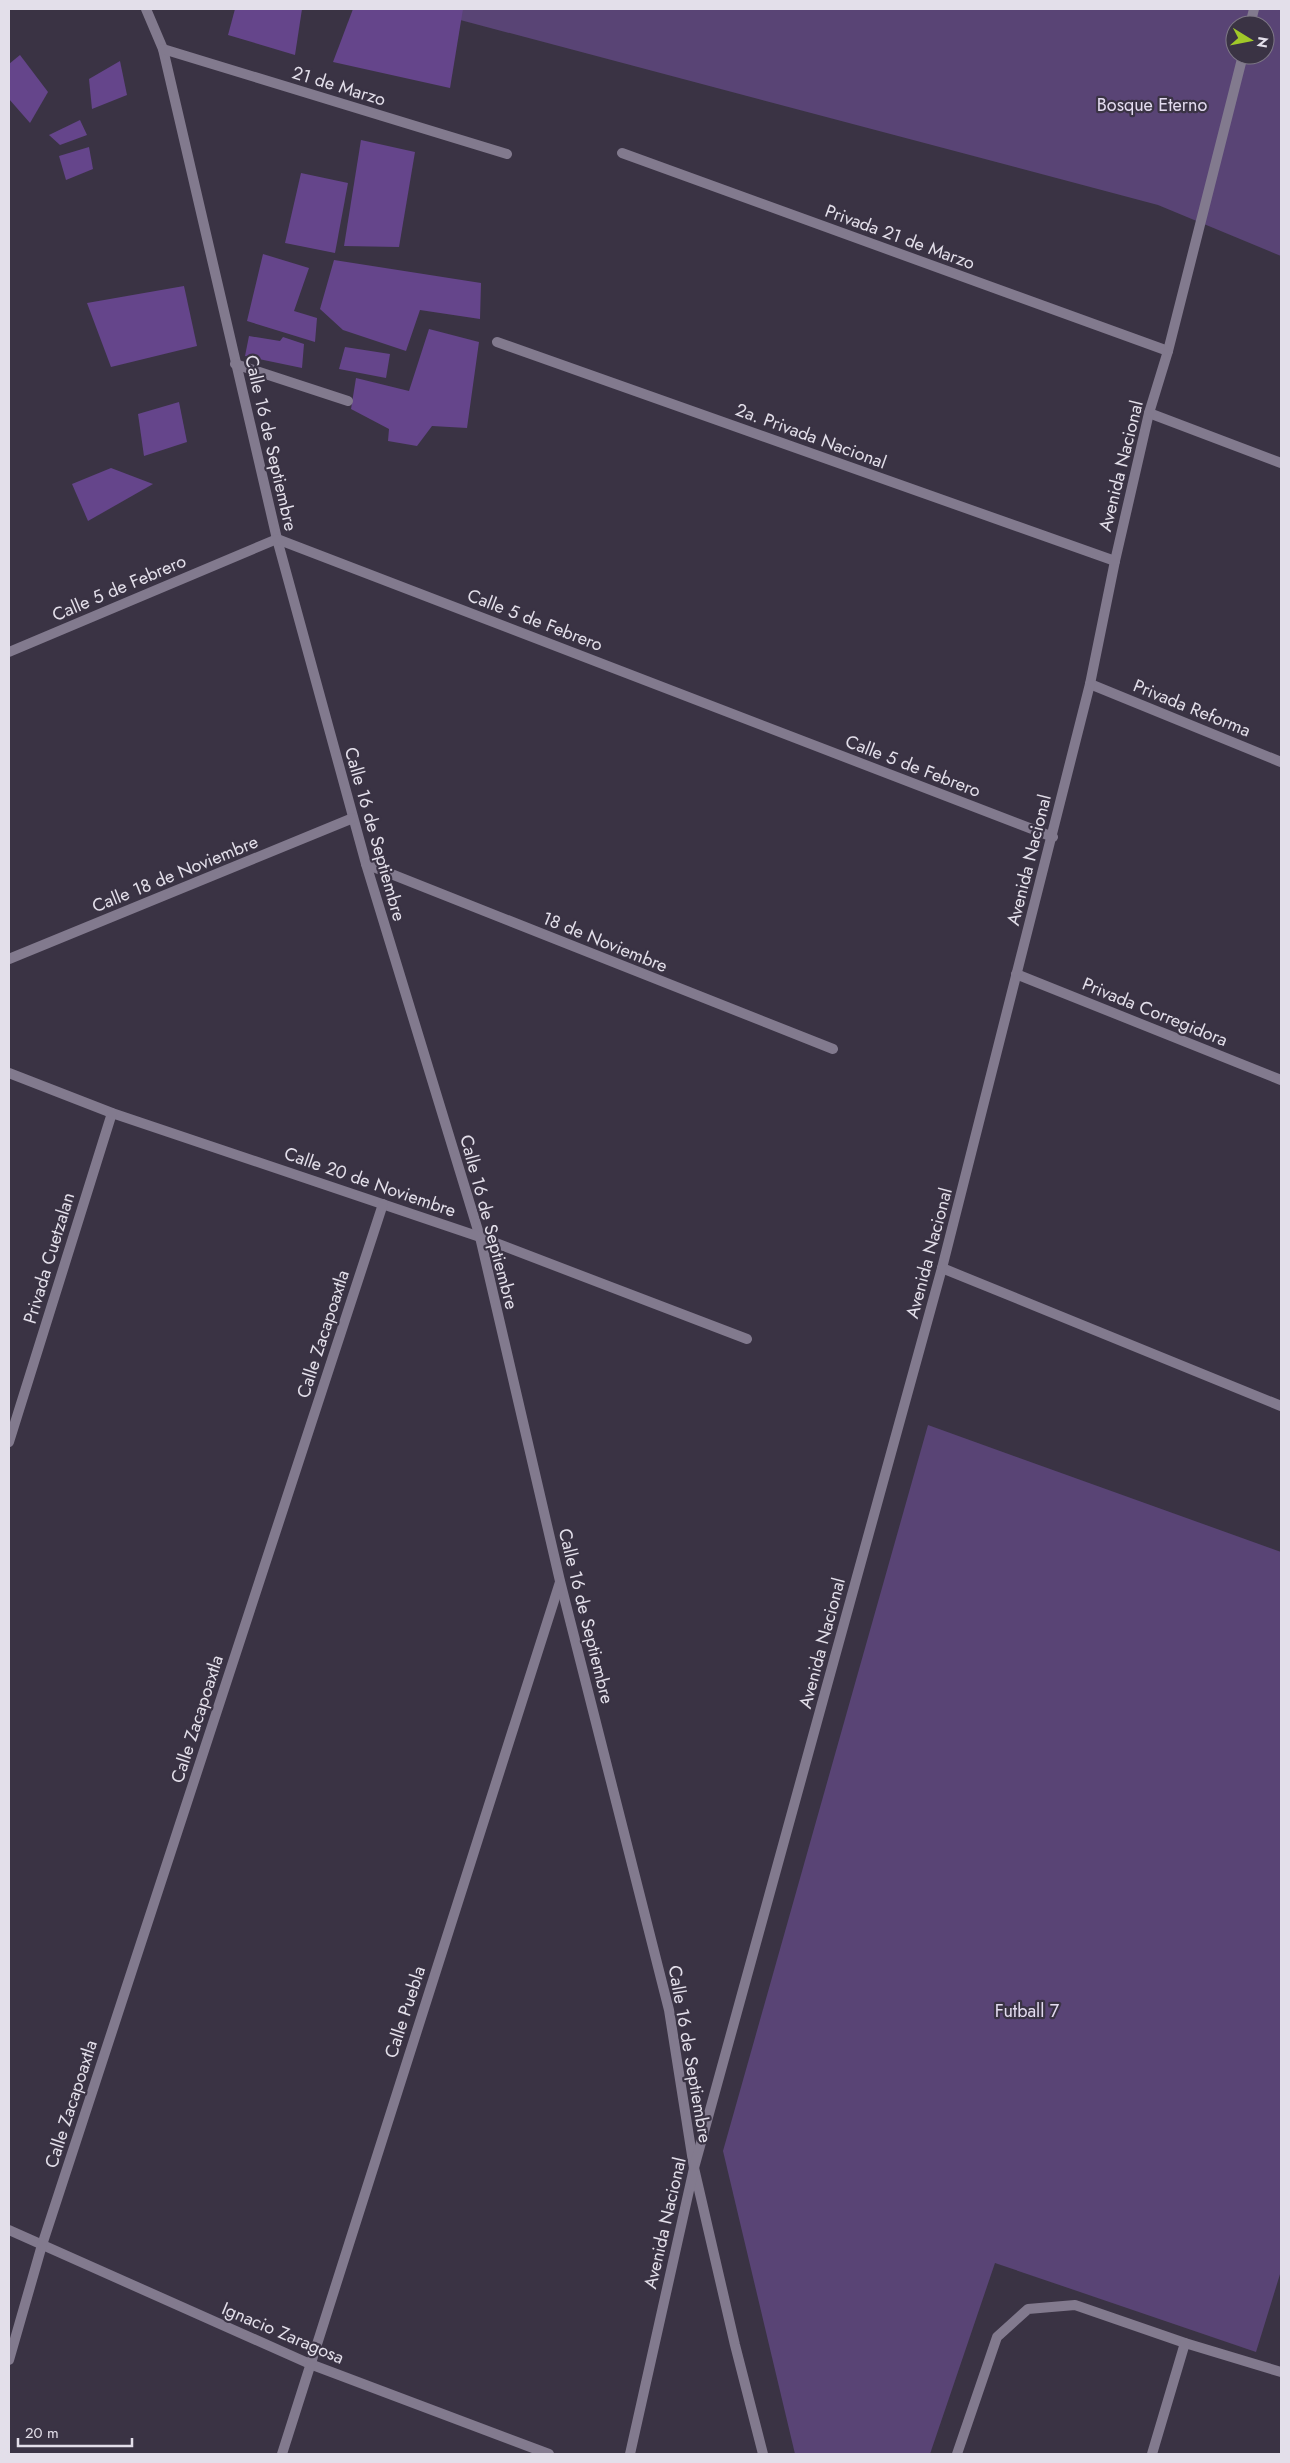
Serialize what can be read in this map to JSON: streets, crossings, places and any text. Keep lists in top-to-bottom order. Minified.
{"streets":{"street":["21 de Marzo","Privada 21 de Marzo","2a. Privada Nacional","Calle 16 de Septiembre","Avenida Nacional","Calle 5 de Febrero","Privada Reforma","Calle 18 de Noviembre","18 de Noviembre","Privada Corregidora","Calle 20 de Noviembre","Privada Cuetzalan","Calle Zacapoaxtla","Calle Puebla","Ignacio Zaragosa"]},"crossings":[["21 de Marzo","Calle 16 de Septiembre"],["Privada 21 de Marzo","Avenida Nacional"],["2a. Privada Nacional","Avenida Nacional"],["Calle 16 de Septiembre","Avenida Nacional"],["Calle 16 de Septiembre","Calle 5 de Febrero"],["Calle 16 de Septiembre","Calle 18 de Noviembre"],["Calle 16 de Septiembre","18 de Noviembre"],["Calle 16 de Septiembre","Calle 20 de Noviembre"],["Calle 16 de Septiembre","Calle Puebla"],["Avenida Nacional","Calle 5 de Febrero"],["Avenida Nacional","Privada Reforma"],["Avenida Nacional","Privada Corregidora"],["Calle 20 de Noviembre","Privada Cuetzalan"],["Calle 20 de Noviembre","Calle Zacapoaxtla"],["Calle Zacapoaxtla","Ignacio Zaragosa"],["Calle Puebla","Ignacio Zaragosa"]],"parks":["Bosque Eterno","Futball 7"],"scale_bar":"20 m","north":"right"}
